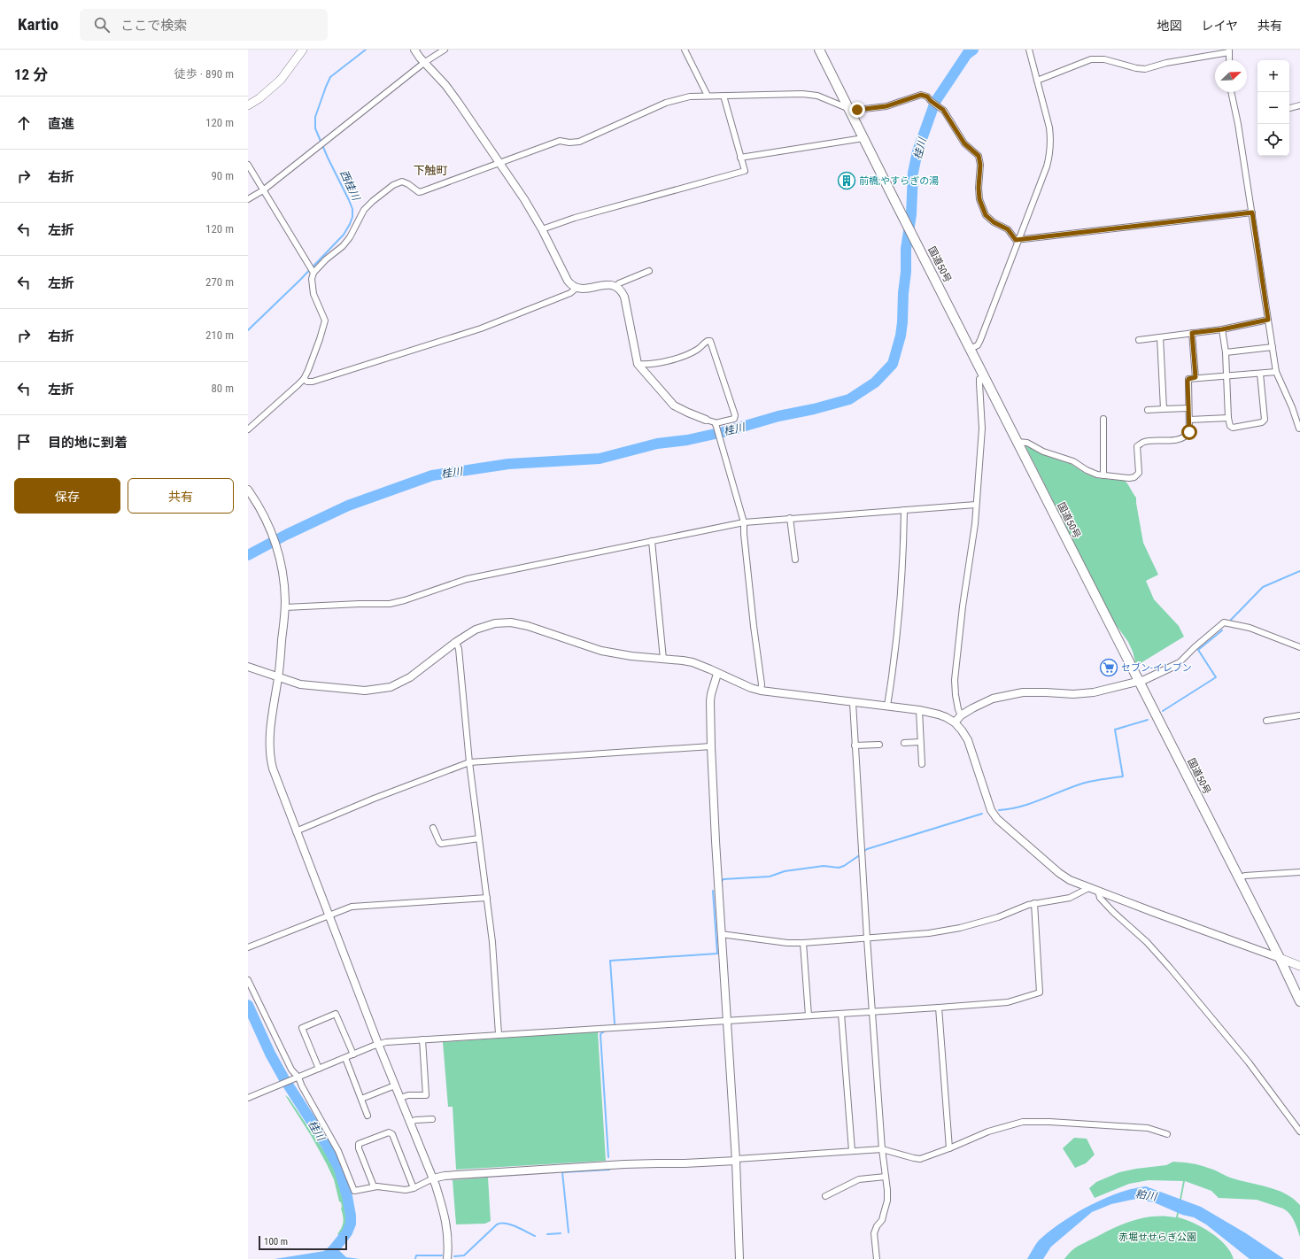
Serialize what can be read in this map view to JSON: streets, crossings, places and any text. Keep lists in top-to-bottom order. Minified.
{"streets":{"highway":["国道50号"]},"districts":["下触町"],"water":["桂川","西桂川","粕川"],"parks":["赤堀せせらぎ公園"],"places":{"building":["前橋;やすらぎの湯"],"supermarket":["セブン-イレブン"]},"scale_bar":"100 m","north":"top right","page":{"header":"Kartio","search":"ここで検索","nav":["地図","レイヤ","共有"],"heading":["12 分","徒歩 · 890 m"],"map_buttons":["+","−"],"list":[["直進","120 m"],["右折","90 m"],["左折","120 m"],["左折","270 m"],["右折","210 m"],["左折","80 m"],"目的地に到着"],"buttons":["保存","共有"],"scale":"100 m"}}
